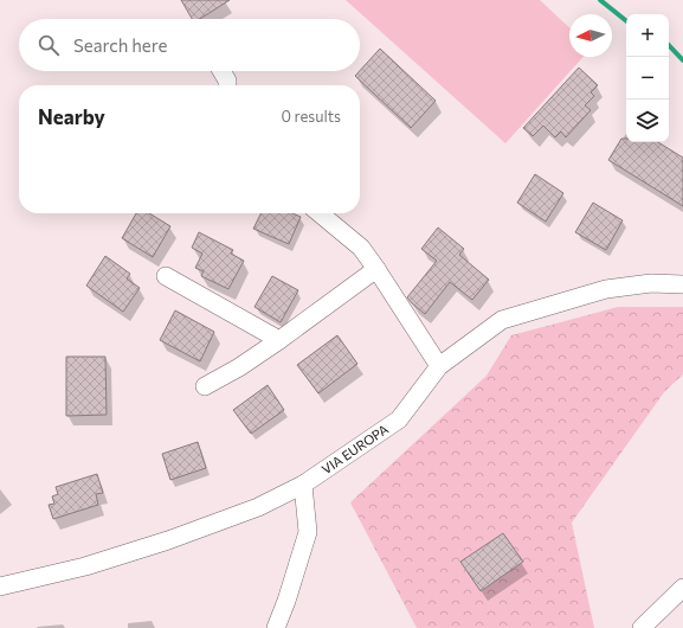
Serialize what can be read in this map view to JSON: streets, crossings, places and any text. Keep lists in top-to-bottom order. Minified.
{"streets":{"street":["VIA EUROPA"]},"north":"left","page":{"map_buttons":["+","−"],"search":"Search here","heading":["Nearby","0 results"]}}
